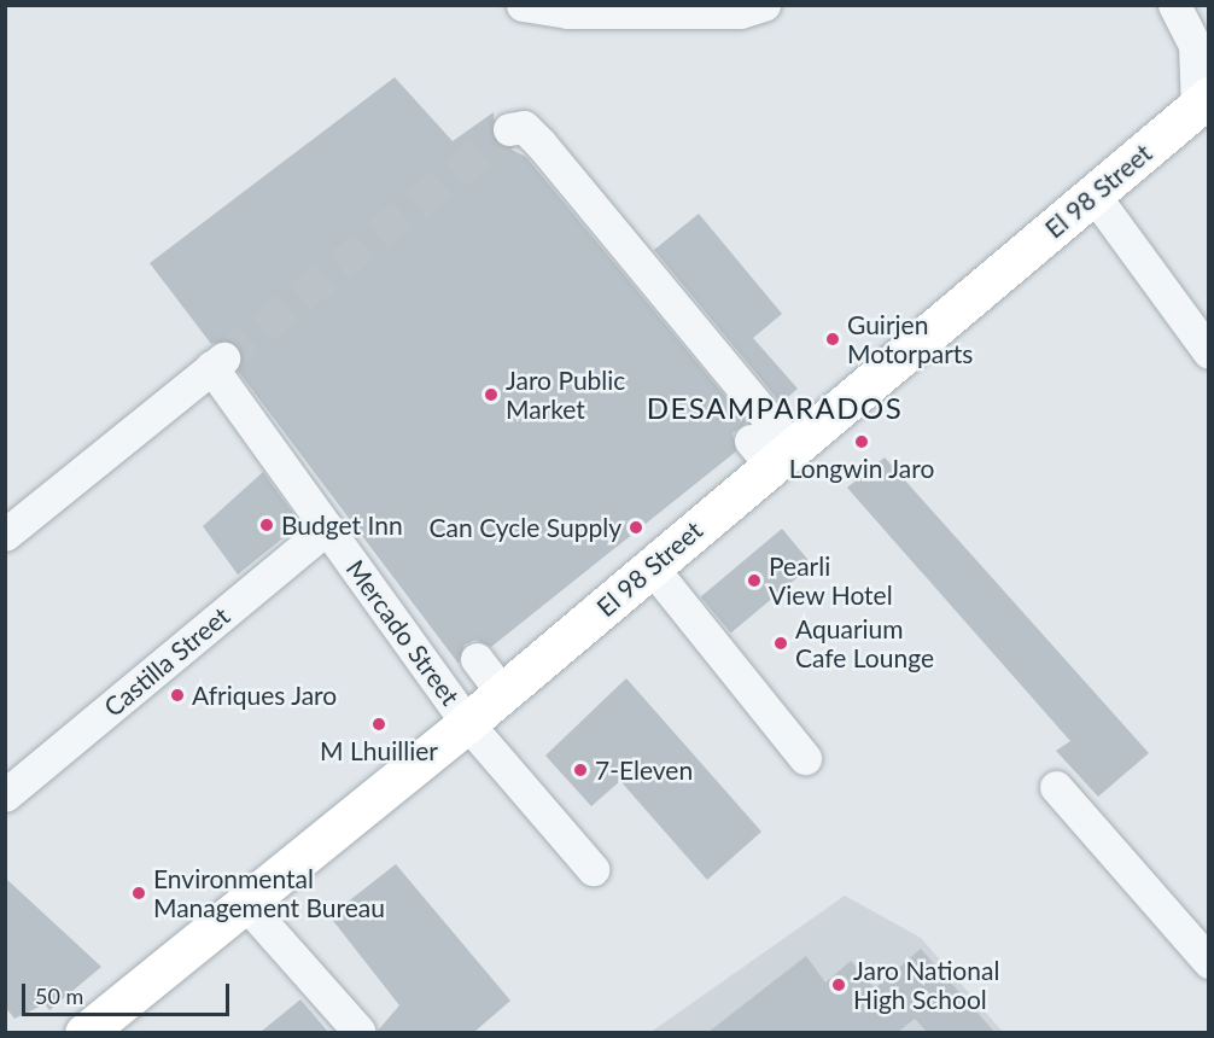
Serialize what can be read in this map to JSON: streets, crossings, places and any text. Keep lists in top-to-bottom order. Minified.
{"streets":{"main road":["El 98 Street"],"street":["Mercado Street","Castilla Street"]},"crossings":[["El 98 Street","Mercado Street"],["Mercado Street","Castilla Street"]],"districts":["DESAMPARADOS"],"places":["Guirjen Motorparts","Jaro Public Market","Longwin Jaro","Budget Inn","Can Cycle Supply","Pearli View Hotel","Aquarium Cafe Lounge","Afriques Jaro","M Lhuillier","7-Eleven","Environmental Management Bureau","Jaro National High School"],"scale_bar":"50 m"}
